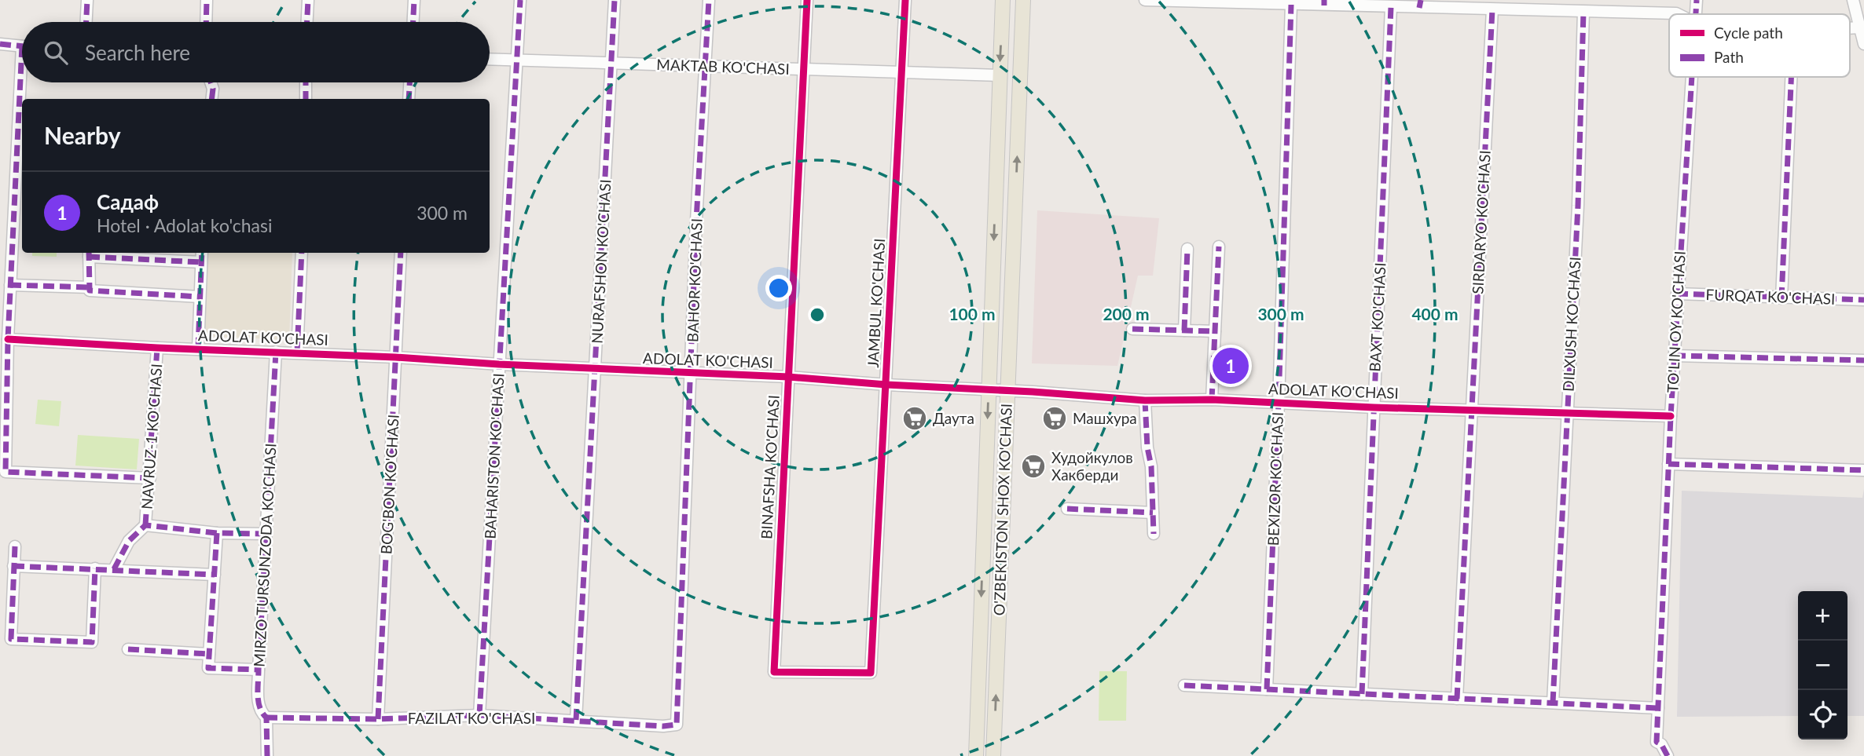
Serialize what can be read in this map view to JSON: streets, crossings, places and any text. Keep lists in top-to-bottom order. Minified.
{"streets":{"main road":["O'ZBEKISTON SHOX KO'CHASI"],"street":["MAKTAB KO'CHASI","SIRDARYO KO'CHASI","NURAFSHON KO'CHASI","BAHOR KO'CHASI","FURQAT KO'CHASI","JAMBUL KO'CHASI","BAXT KO'CHASI","TO'LIN OY KO'CHASI","DILXUSH KO'CHASI","ADOLAT KO'CHASI","NAVRUZ-1 KO'CHASI","BAHARISTON KO'CHASI","BINAFSHA KO'CHASI","BEXIZOR KO'CHASI","BOG'BON KO'CHASI","MIRZO TURSUNZODA KO'CHASI","FAZILAT KO'CHASI"]},"crossings":[["MAKTAB KO'CHASI","NURAFSHON KO'CHASI"],["MAKTAB KO'CHASI","BAHOR KO'CHASI"],["MAKTAB KO'CHASI","JAMBUL KO'CHASI"],["MAKTAB KO'CHASI","BAHARISTON KO'CHASI"],["MAKTAB KO'CHASI","BINAFSHA KO'CHASI"],["MAKTAB KO'CHASI","O'ZBEKISTON SHOX KO'CHASI"],["SIRDARYO KO'CHASI","ADOLAT KO'CHASI"],["NURAFSHON KO'CHASI","ADOLAT KO'CHASI"],["NURAFSHON KO'CHASI","FAZILAT KO'CHASI"],["BAHOR KO'CHASI","ADOLAT KO'CHASI"],["BAHOR KO'CHASI","FAZILAT KO'CHASI"],["FURQAT KO'CHASI","TO'LIN OY KO'CHASI"],["JAMBUL KO'CHASI","ADOLAT KO'CHASI"],["JAMBUL KO'CHASI","BINAFSHA KO'CHASI"],["BAXT KO'CHASI","ADOLAT KO'CHASI"],["TO'LIN OY KO'CHASI","ADOLAT KO'CHASI"],["DILXUSH KO'CHASI","ADOLAT KO'CHASI"],["ADOLAT KO'CHASI","NAVRUZ-1 KO'CHASI"],["ADOLAT KO'CHASI","BAHARISTON KO'CHASI"],["ADOLAT KO'CHASI","BINAFSHA KO'CHASI"],["ADOLAT KO'CHASI","BEXIZOR KO'CHASI"],["ADOLAT KO'CHASI","BOG'BON KO'CHASI"],["ADOLAT KO'CHASI","O'ZBEKISTON SHOX KO'CHASI"],["ADOLAT KO'CHASI","MIRZO TURSUNZODA KO'CHASI"],["BAHARISTON KO'CHASI","FAZILAT KO'CHASI"],["BOG'BON KO'CHASI","FAZILAT KO'CHASI"],["MIRZO TURSUNZODA KO'CHASI","FAZILAT KO'CHASI"]],"places":{"supermarket":["Даута","Машхура","Худойкулов Хакберди"]},"legend":["Cycle path","Path"],"page":{"search":"Search here","heading":"Nearby","list":[{"mark":"1","name":"Садаф","note":"Hotel · Adolat ko'chasi","value":"300 m"}],"pins":"1","map_buttons":["+","−"]},"rings":["100 m","200 m","300 m","400 m"]}
